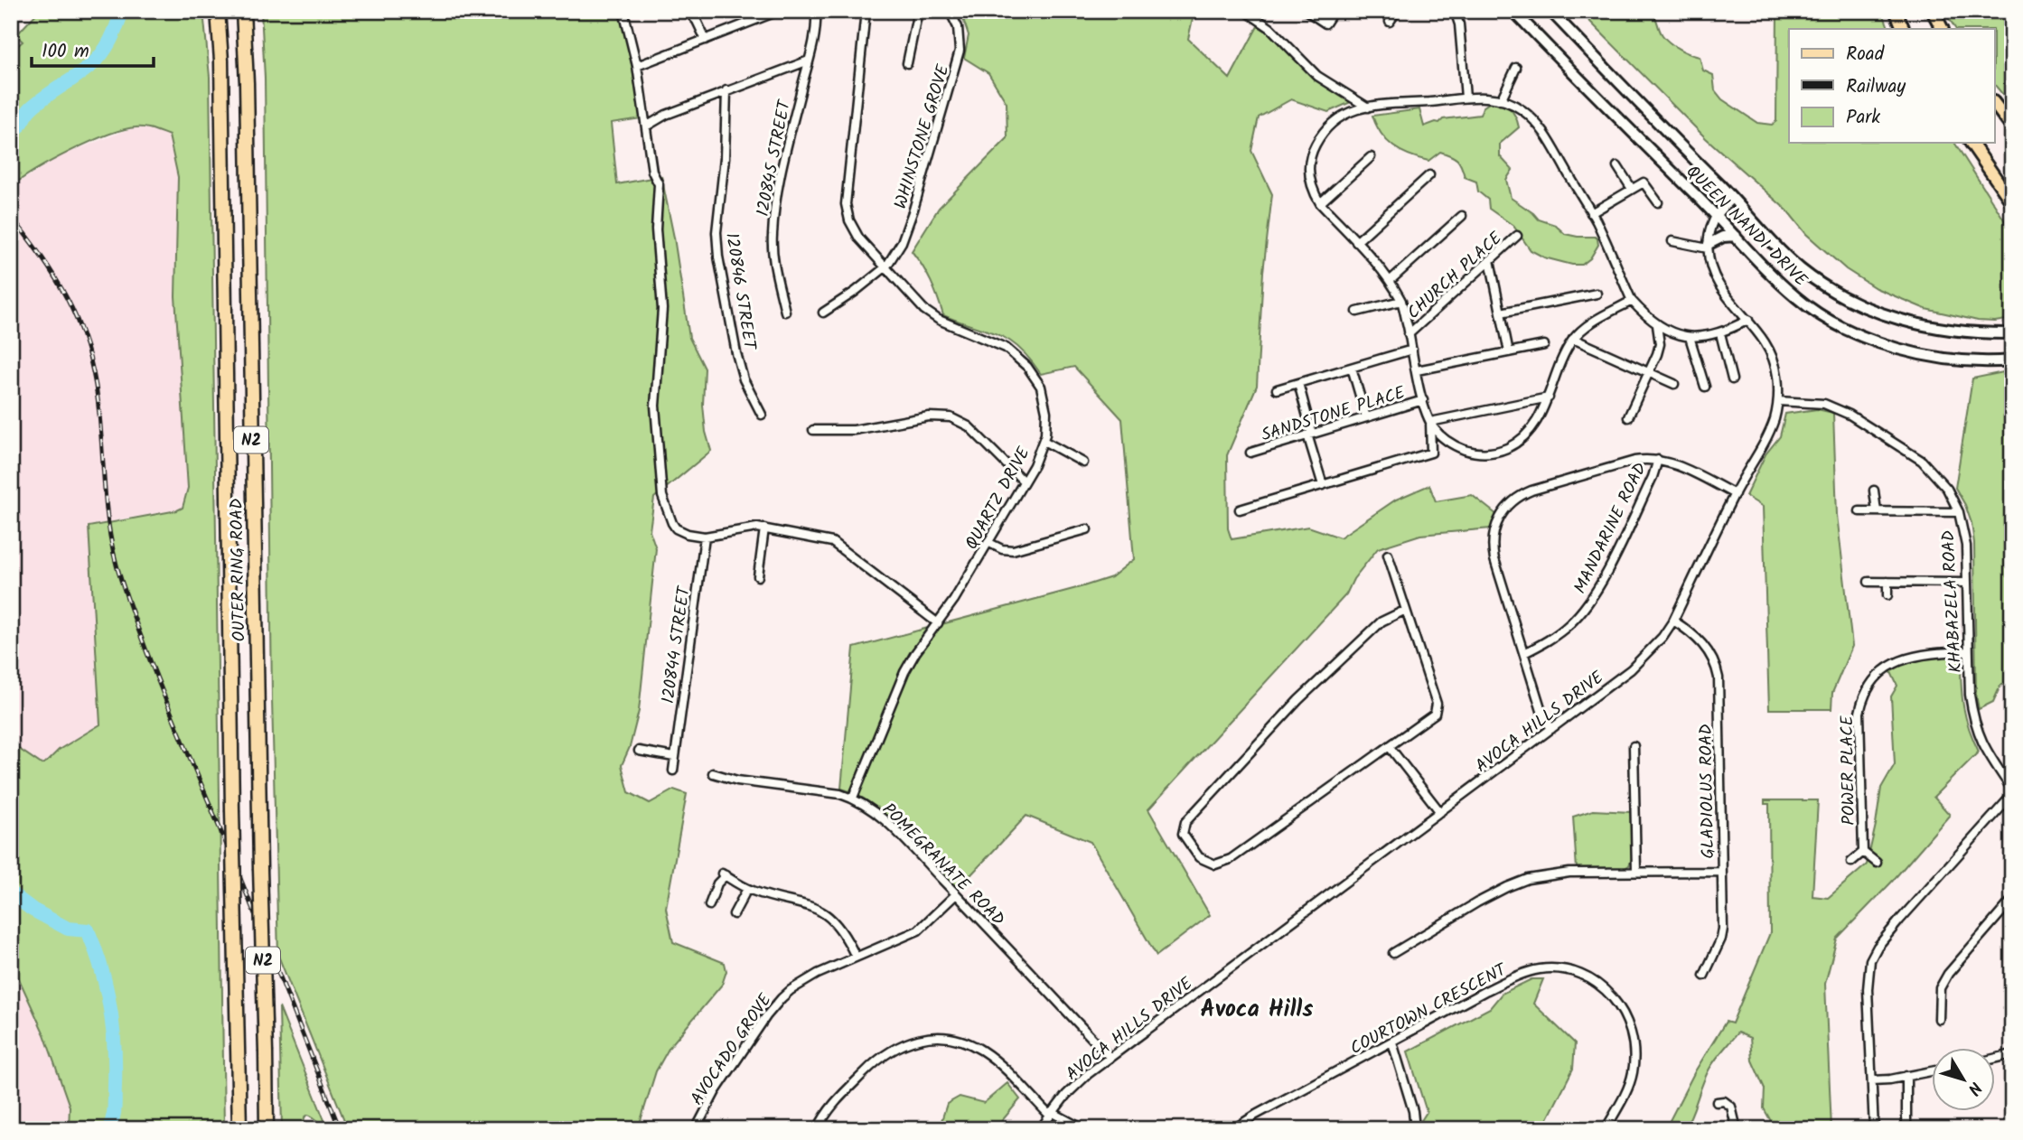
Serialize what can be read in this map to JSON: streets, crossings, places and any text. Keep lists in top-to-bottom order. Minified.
{"streets":{"highway":["N2","OUTER RING ROAD"],"main road":["QUEEN NANDI DRIVE"],"street":["WHINSTONE GROVE","120845 STREET","CHURCH PLACE","120846 STREET","SANDSTONE PLACE","QUARTZ DRIVE","MANDARINE ROAD","KHABAZELA ROAD","120844 STREET","AVOCA HILLS DRIVE","POWER PLACE","GLADIOLUS ROAD","POMEGRANATE ROAD","COURTOWN CRESCENT","AVOCADO GROVE"]},"crossings":[["WHINSTONE GROVE","QUARTZ DRIVE"],["QUARTZ DRIVE","POMEGRANATE ROAD"],["KHABAZELA ROAD","AVOCA HILLS DRIVE"],["KHABAZELA ROAD","POWER PLACE"],["AVOCA HILLS DRIVE","GLADIOLUS ROAD"],["AVOCA HILLS DRIVE","POMEGRANATE ROAD"],["POMEGRANATE ROAD","AVOCADO GROVE"]],"districts":["Avoca Hills"],"legend":["Road","Railway","Park"],"scale_bar":"100 m","north":"bottom right"}
